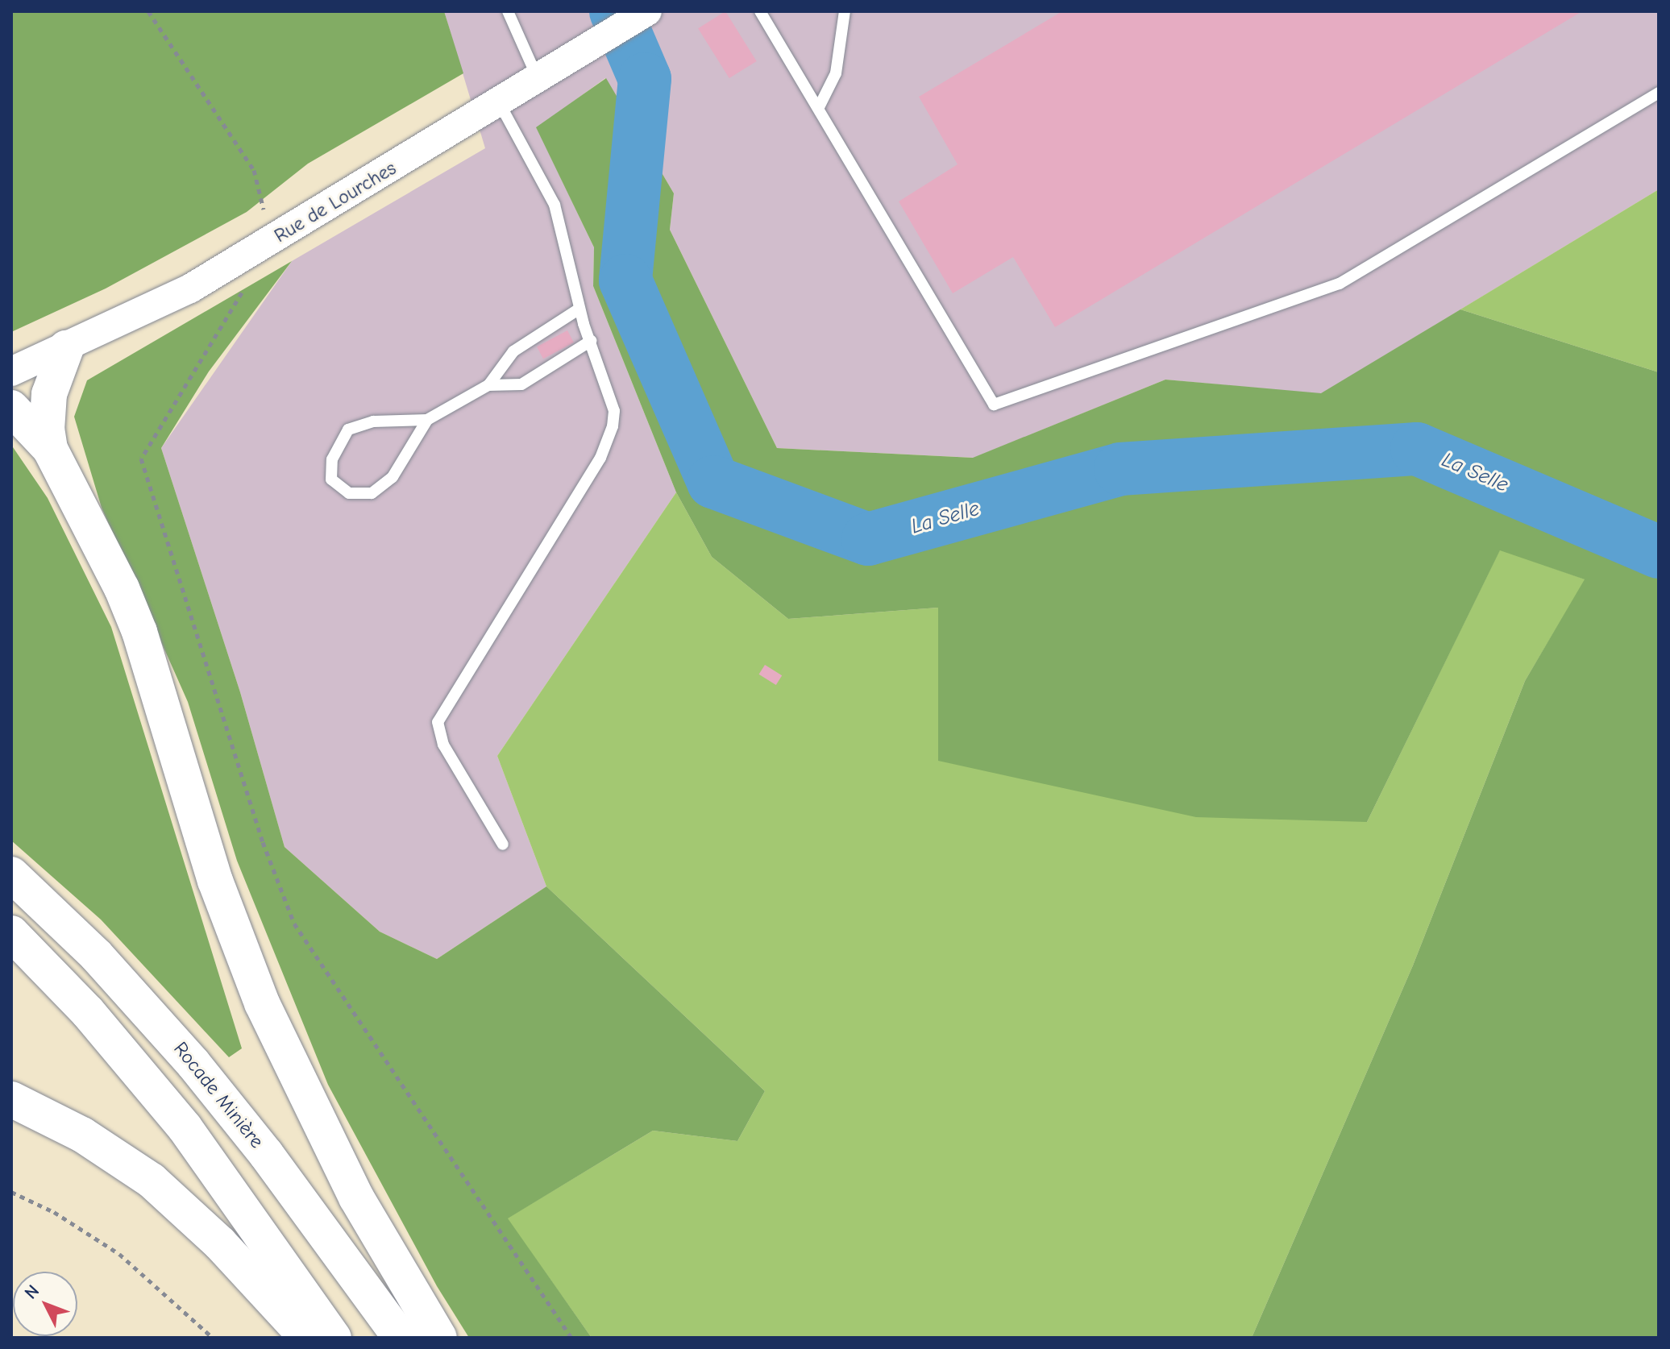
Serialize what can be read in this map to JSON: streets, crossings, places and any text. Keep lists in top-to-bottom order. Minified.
{"streets":{"highway":["Rocade Minière"],"street":["Rue de Lourches"]},"water":["La Selle"],"north":"top left"}
